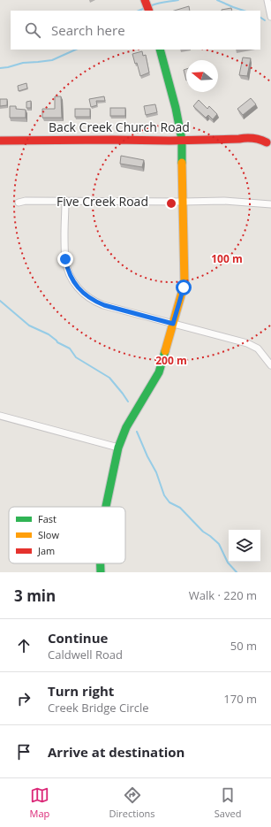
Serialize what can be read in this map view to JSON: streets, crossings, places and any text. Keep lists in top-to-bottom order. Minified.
{"streets":{"street":["Back Creek Church Road","Five Creek Road"]},"legend":["Fast","Slow","Jam"],"north":"left","page":{"search":"Search here","heading":["3 min","Walk · 220 m"],"list":[["Continue","Caldwell Road","50 m"],["Turn right","Creek Bridge Circle","170 m"],"Arrive at destination"],"nav":["Map","Directions","Saved"]},"rings":["100 m","200 m"]}
